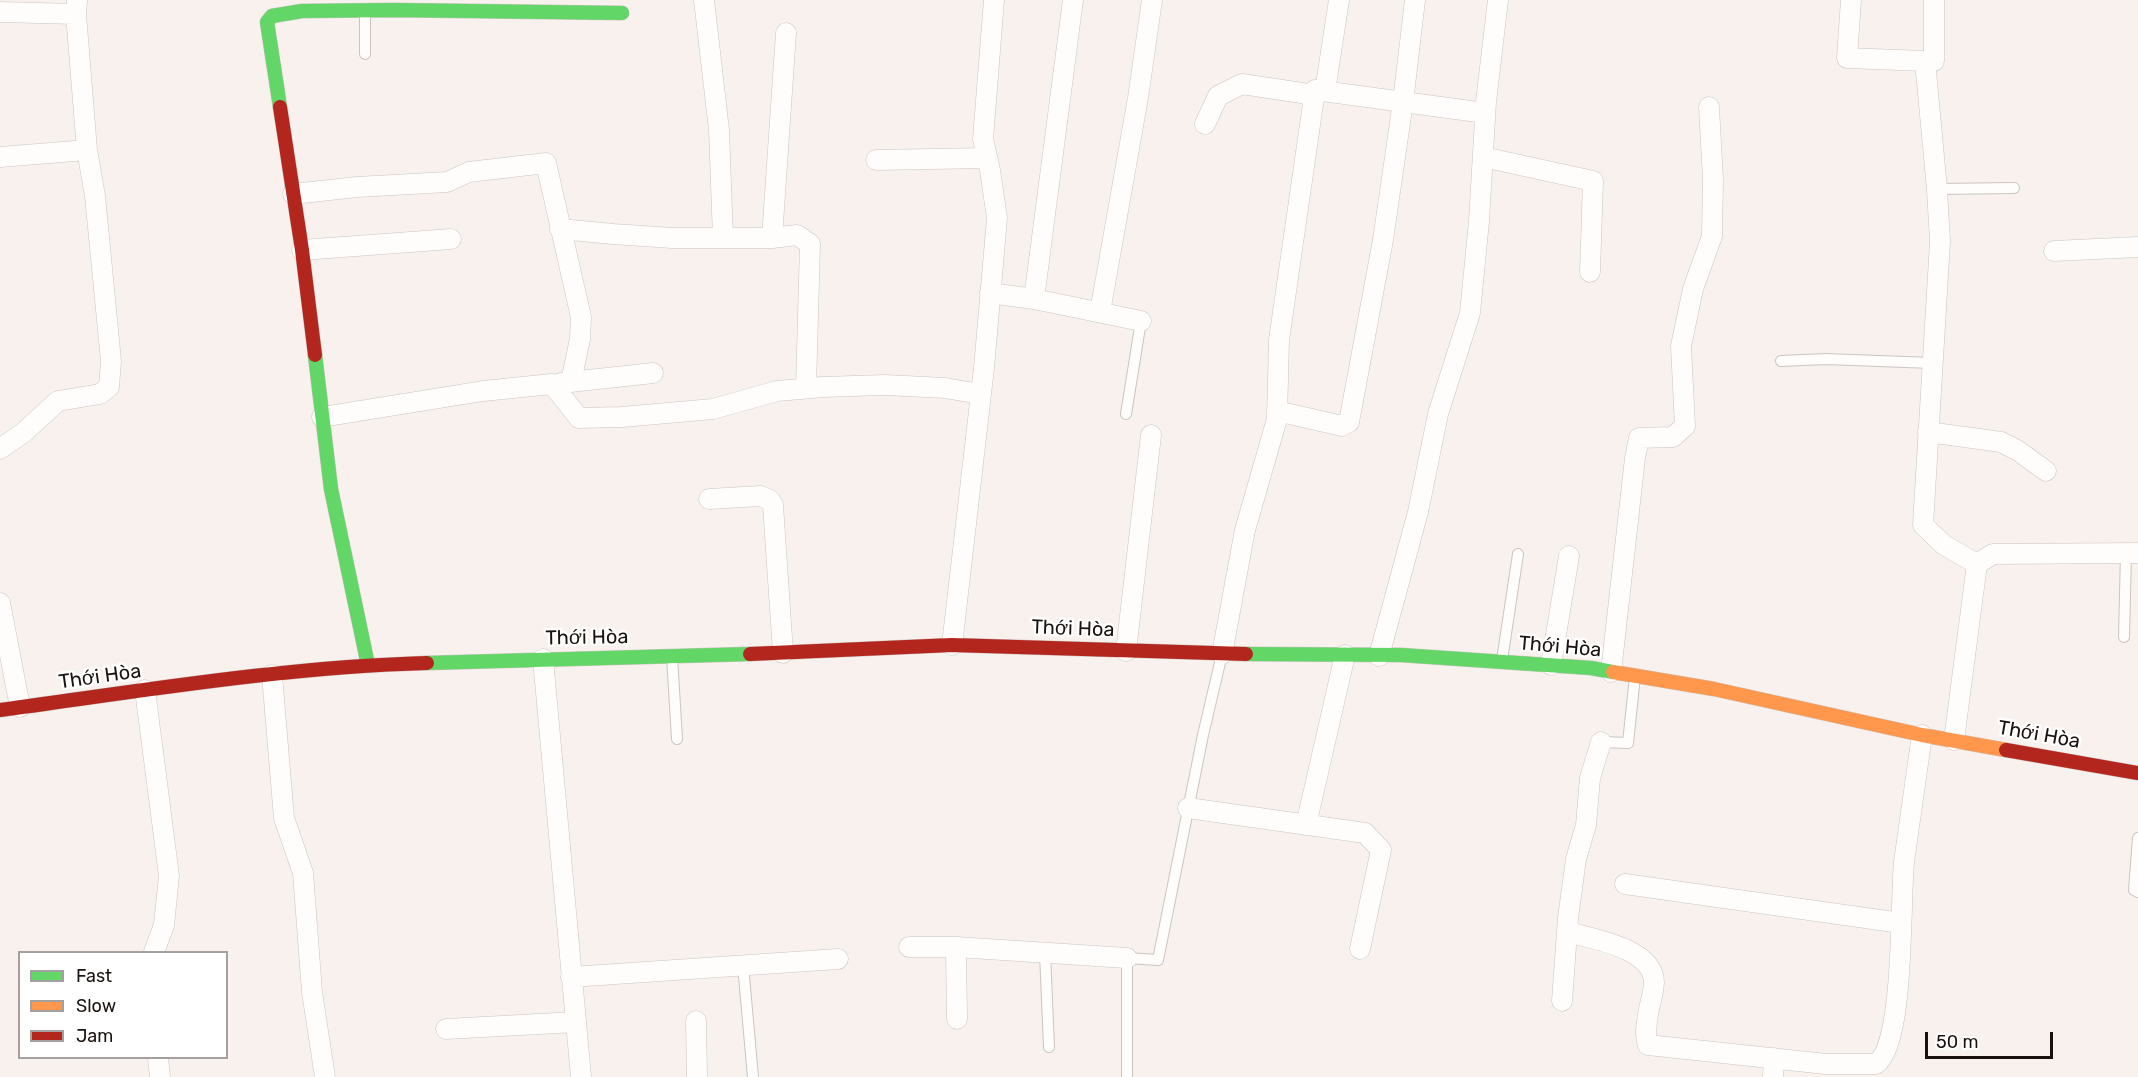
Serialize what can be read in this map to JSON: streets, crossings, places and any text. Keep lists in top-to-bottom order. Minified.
{"streets":{"street":["Thới Hòa"]},"legend":["Fast","Slow","Jam"],"scale_bar":"50 m"}
